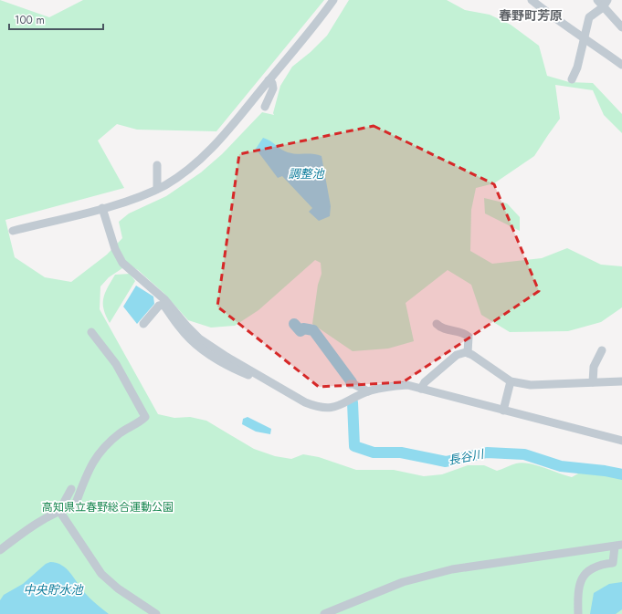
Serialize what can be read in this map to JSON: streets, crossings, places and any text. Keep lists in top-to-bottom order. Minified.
{"districts":["春野町芳原"],"water":["調整池","長谷川","中央貯水池"],"parks":["高知県立春野総合運動公園"],"scale_bar":"100 m"}
